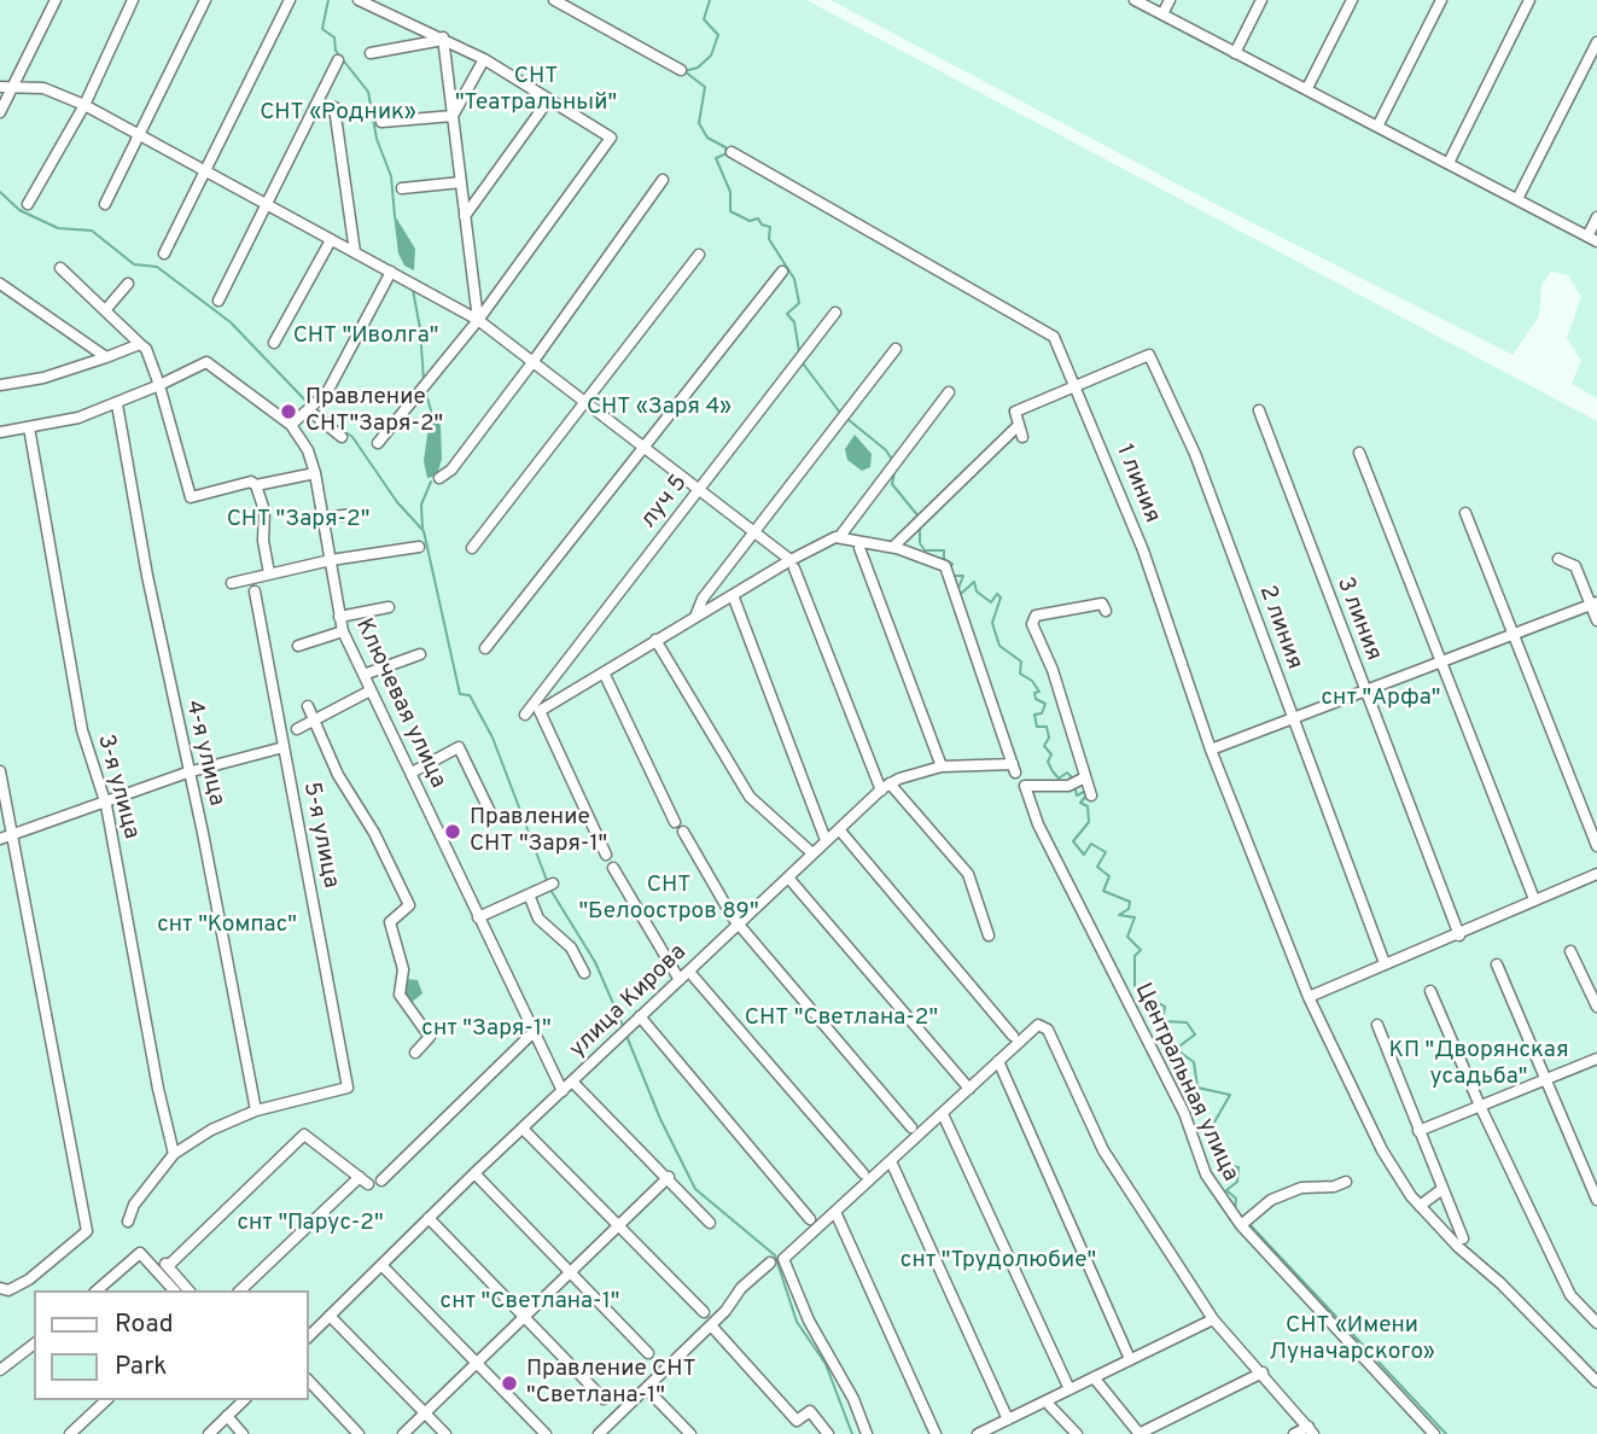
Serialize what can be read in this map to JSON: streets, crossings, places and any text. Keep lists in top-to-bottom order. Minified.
{"streets":{"street":["1 линия","луч 5","3 линия","2 линия","Ключевая улица","4-я улица","3-я улица","5-я улица","улица Кирова","Центральная улица"]},"crossings":[["1 линия","2 линия"],["Ключевая улица","улица Кирова"],["4-я улица","5-я улица"]],"parks":["СНТ \"Театральный\"","СНТ «Родник»","СНТ \"Иволга\"","СНТ «Заря 4»","СНТ \"Заря-2\"","снт \"Арфа\"","СНТ \"Белоостров 89\"","снт \"Компас\"","СНТ \"Светлана-2\"","снт \"Заря-1\"","КП \"Дворянская усадьба\"","снт \"Парус-2\"","снт \"Трудолюбие\"","снт \"Светлана-1\"","СНТ «Имени Луначарского»"],"places":["Правление СНТ\"Заря-2\"","Правление СНТ \"Заря-1\"","Правление СНТ \"Светлана-1\""],"legend":["Road","Park"]}
